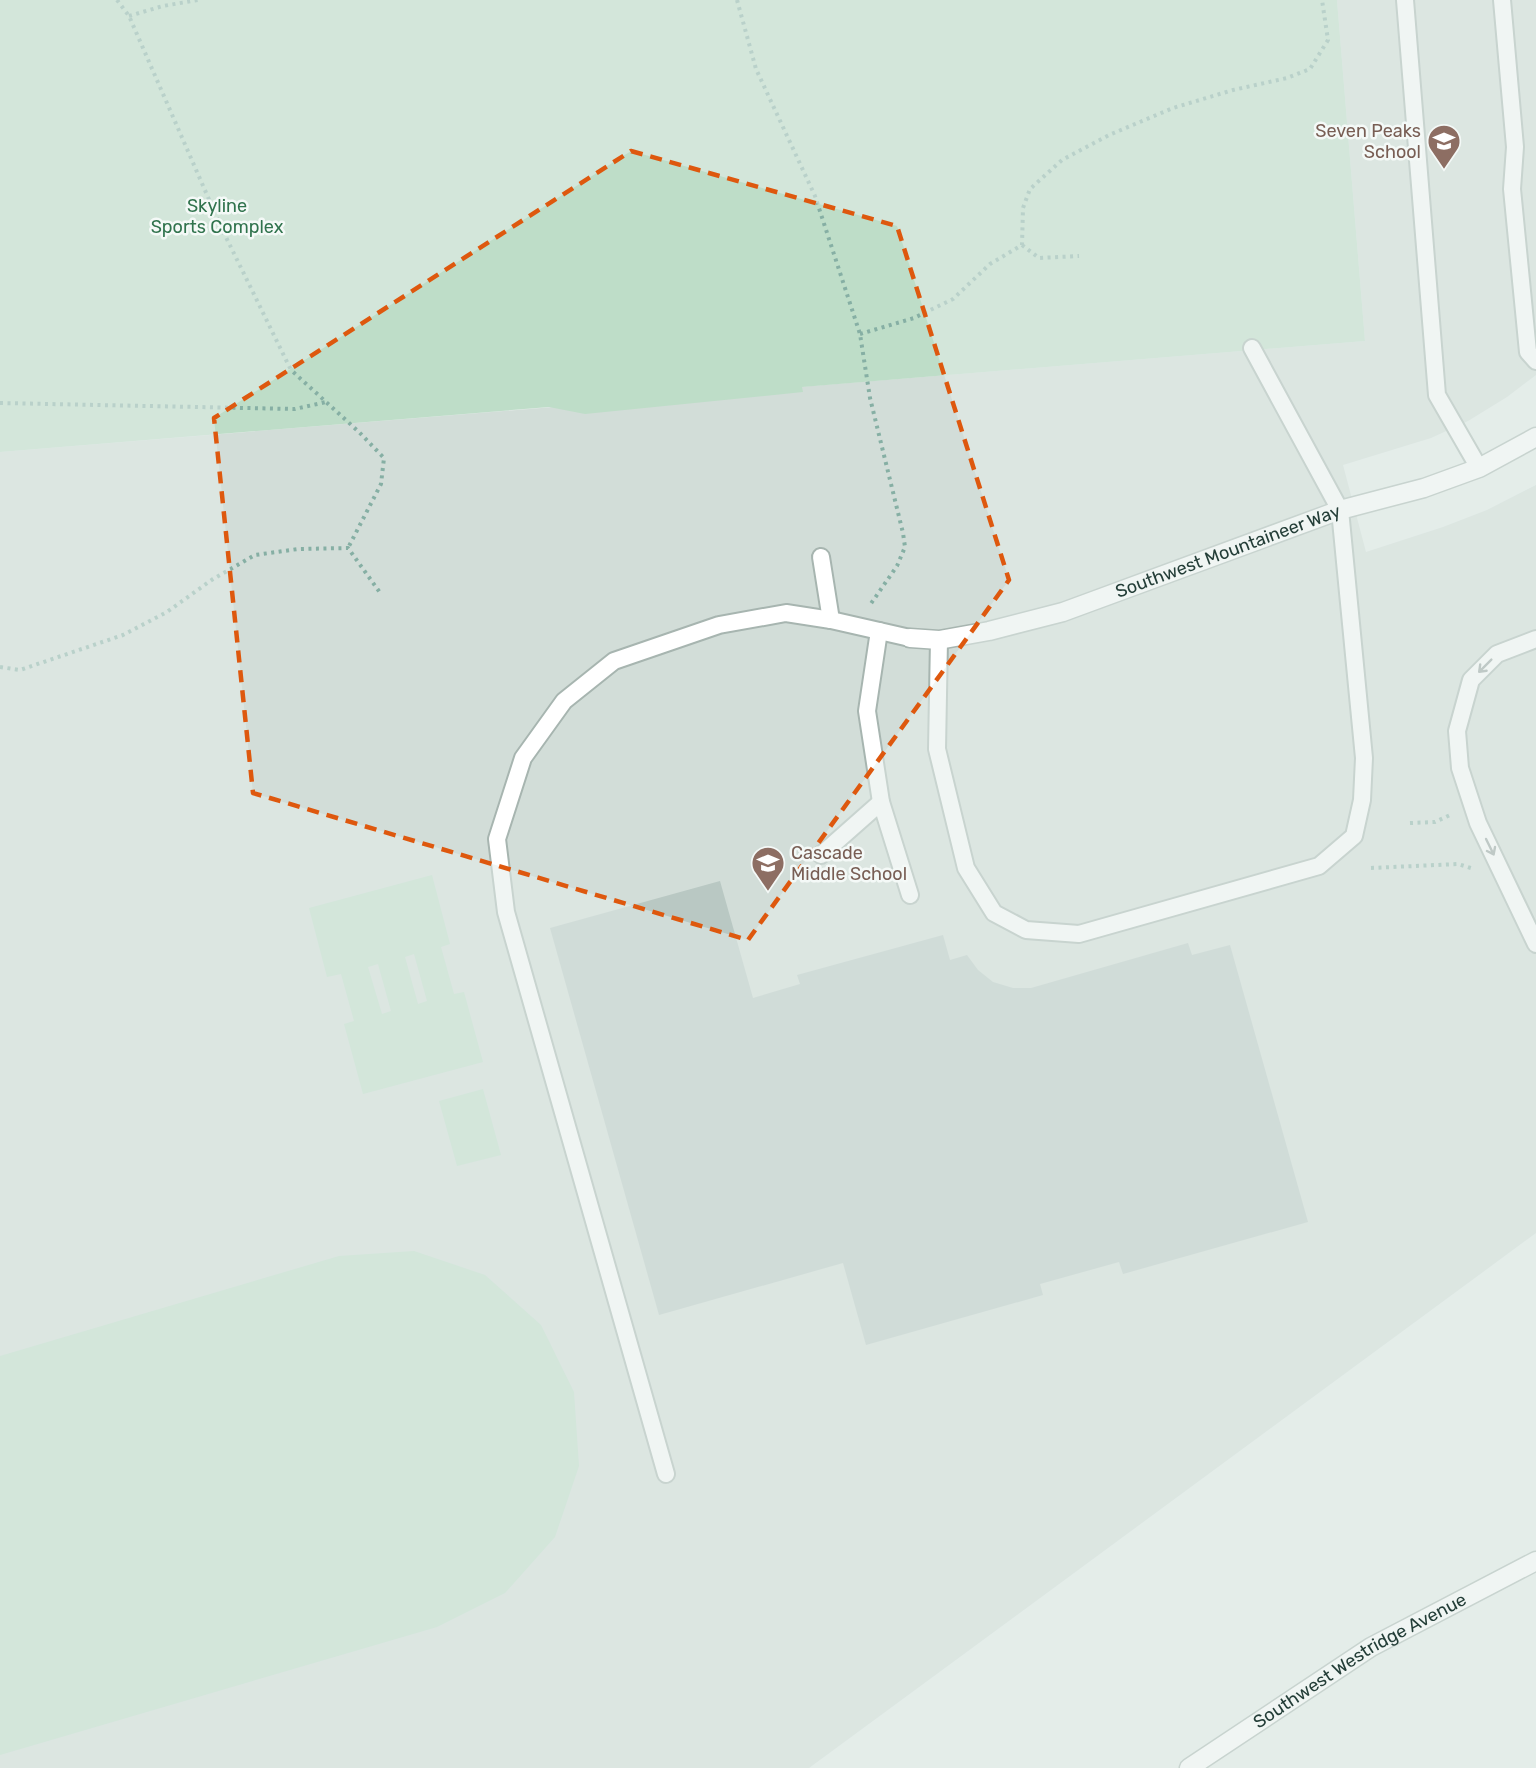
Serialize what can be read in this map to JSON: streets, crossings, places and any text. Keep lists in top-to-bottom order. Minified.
{"streets":{"street":["Southwest Mountaineer Way","Southwest Westridge Avenue"]},"parks":["Skyline Sports Complex"],"places":{"school or university":["Seven Peaks School","Cascade Middle School"]}}
